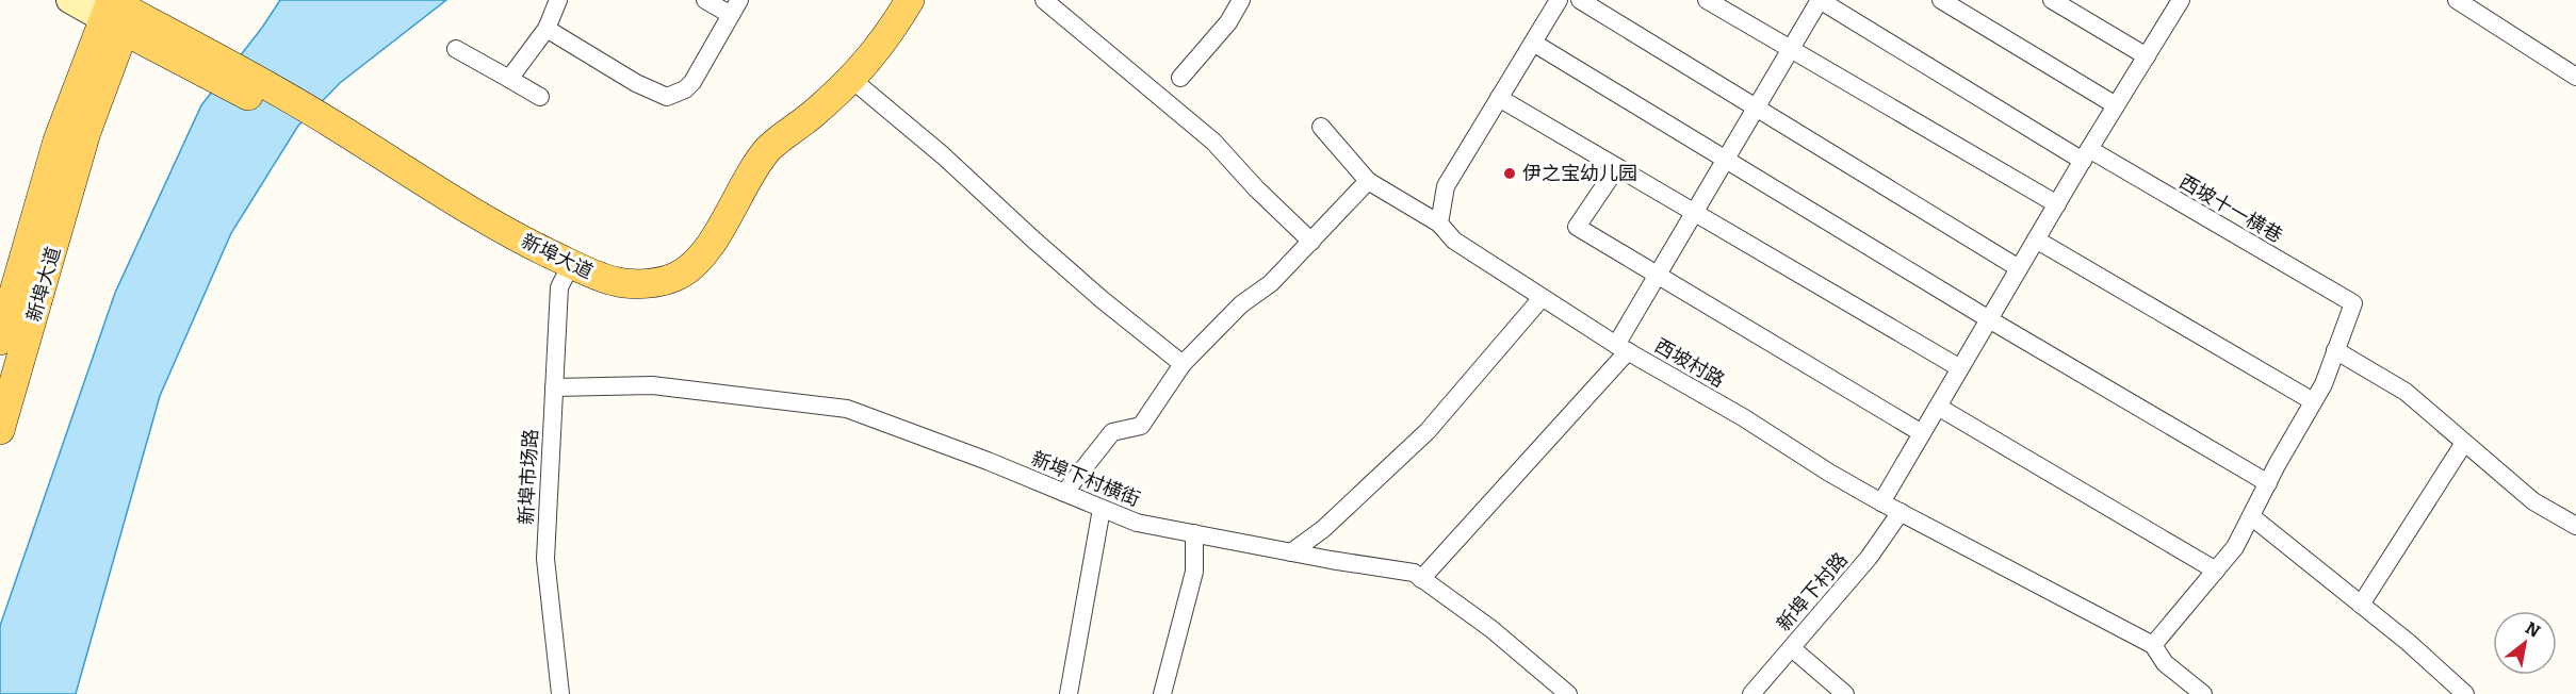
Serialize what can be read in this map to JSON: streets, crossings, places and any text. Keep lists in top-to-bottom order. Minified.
{"streets":{"main road":["新埠大道"],"street":["西坡十一横巷","西坡村路","新埠市场路","新埠下村横街","新埠下村路"]},"crossings":[["新埠大道","新埠市场路"],["西坡村路","新埠下村路"],["新埠市场路","新埠下村横街"]],"places":["伊之宝幼儿园"],"north":"top right"}
